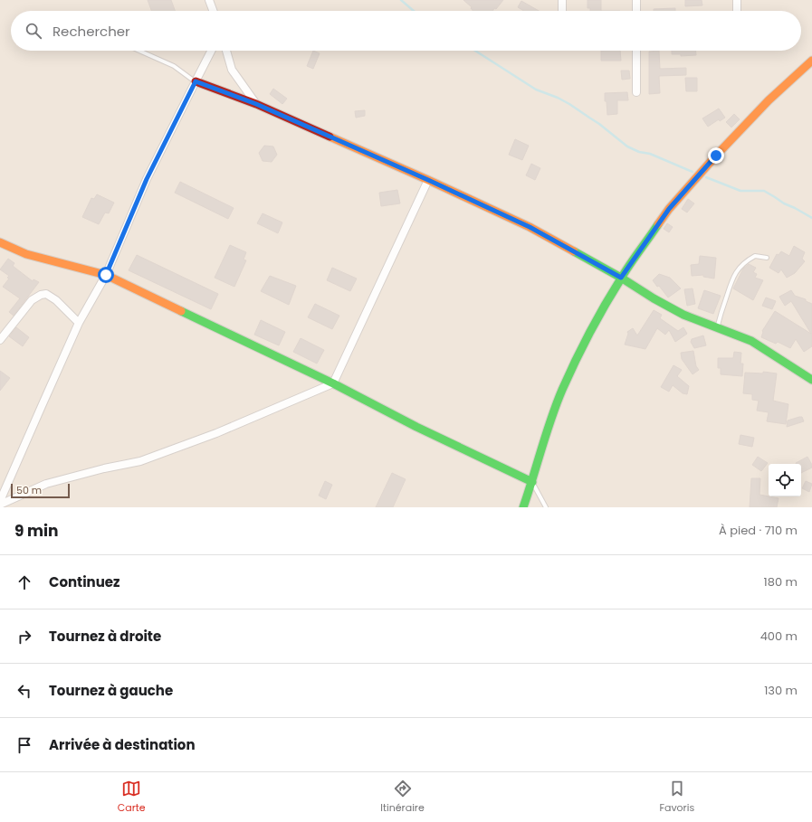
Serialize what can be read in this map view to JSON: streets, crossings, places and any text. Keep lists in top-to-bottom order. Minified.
{"scale_bar":"50 m","page":{"search":"Rechercher","scale":"50 m","heading":["9 min","À pied · 710 m"],"list":[["Continuez","180 m"],["Tournez à droite","400 m"],["Tournez à gauche","130 m"],"Arrivée à destination"],"nav":["Carte","Itinéraire","Favoris"]}}
